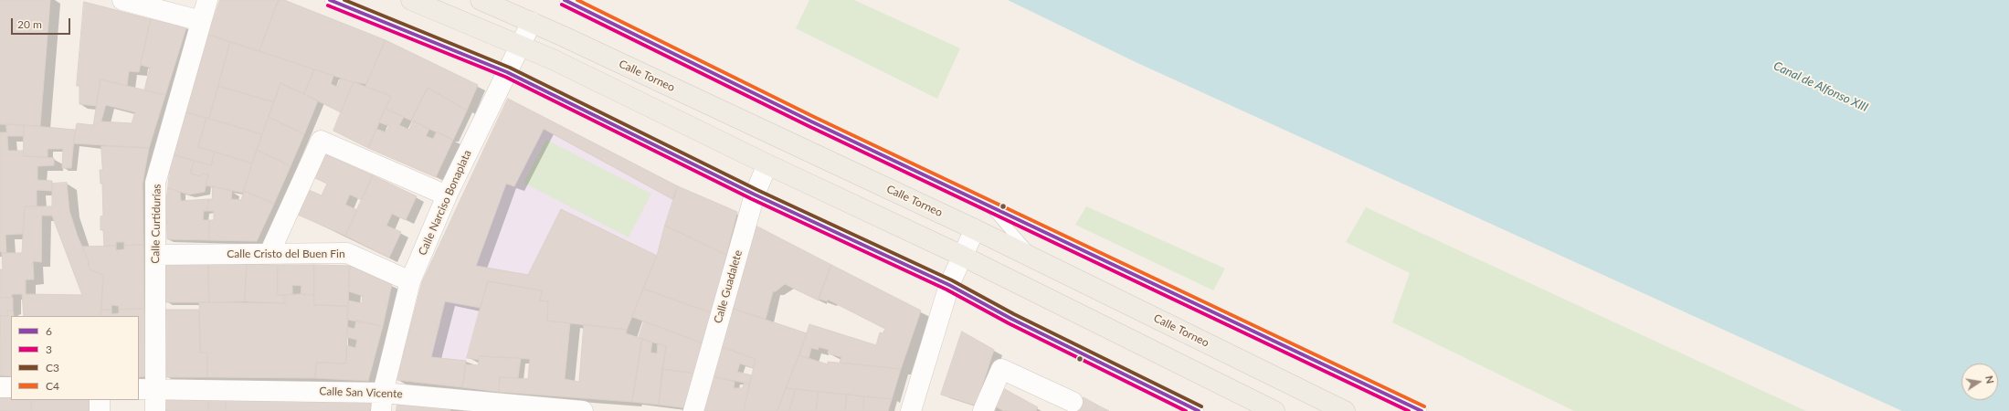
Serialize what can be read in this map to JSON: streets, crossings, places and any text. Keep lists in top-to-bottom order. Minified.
{"streets":{"main road":["Calle Torneo"],"street":["Calle Narciso Bonaplata","Calle Curtidurías","Calle Cristo del Buen Fin","Calle Guadalete","Calle San Vicente"]},"crossings":[["Calle Torneo","Calle Narciso Bonaplata"],["Calle Narciso Bonaplata","Calle Cristo del Buen Fin"],["Calle Narciso Bonaplata","Calle San Vicente"],["Calle Curtidurías","Calle Cristo del Buen Fin"],["Calle Curtidurías","Calle San Vicente"]],"water":["Canal de Alfonso XIII"],"lines":["transit line 6","transit line C3","transit line C4","transit line 3"],"legend":["6","3","C3","C4"],"scale_bar":"20 m","north":"right"}
